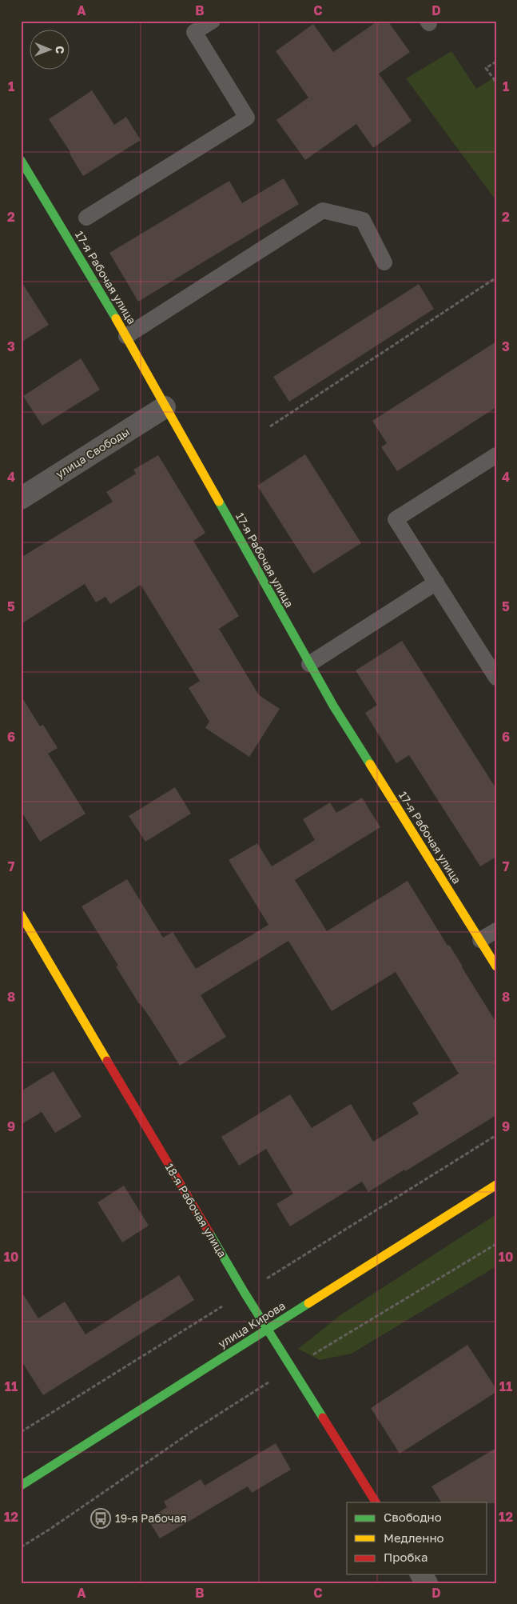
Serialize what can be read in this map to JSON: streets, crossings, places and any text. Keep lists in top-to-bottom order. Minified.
{"streets":{"street":["17-я Рабочая улица","улица Свободы","18-я Рабочая улица","улица Кирова"]},"crossings":[["17-я Рабочая улица","улица Свободы"],["18-я Рабочая улица","улица Кирова"]],"places":{"bus stop":["19-я Рабочая"]},"legend":["Свободно","Медленно","Пробка"],"north":"right","grid":{"columns":["A","B","C","D"],"rows":["1","2","3","4","5","6","7","8","9","10","11","12"]}}
